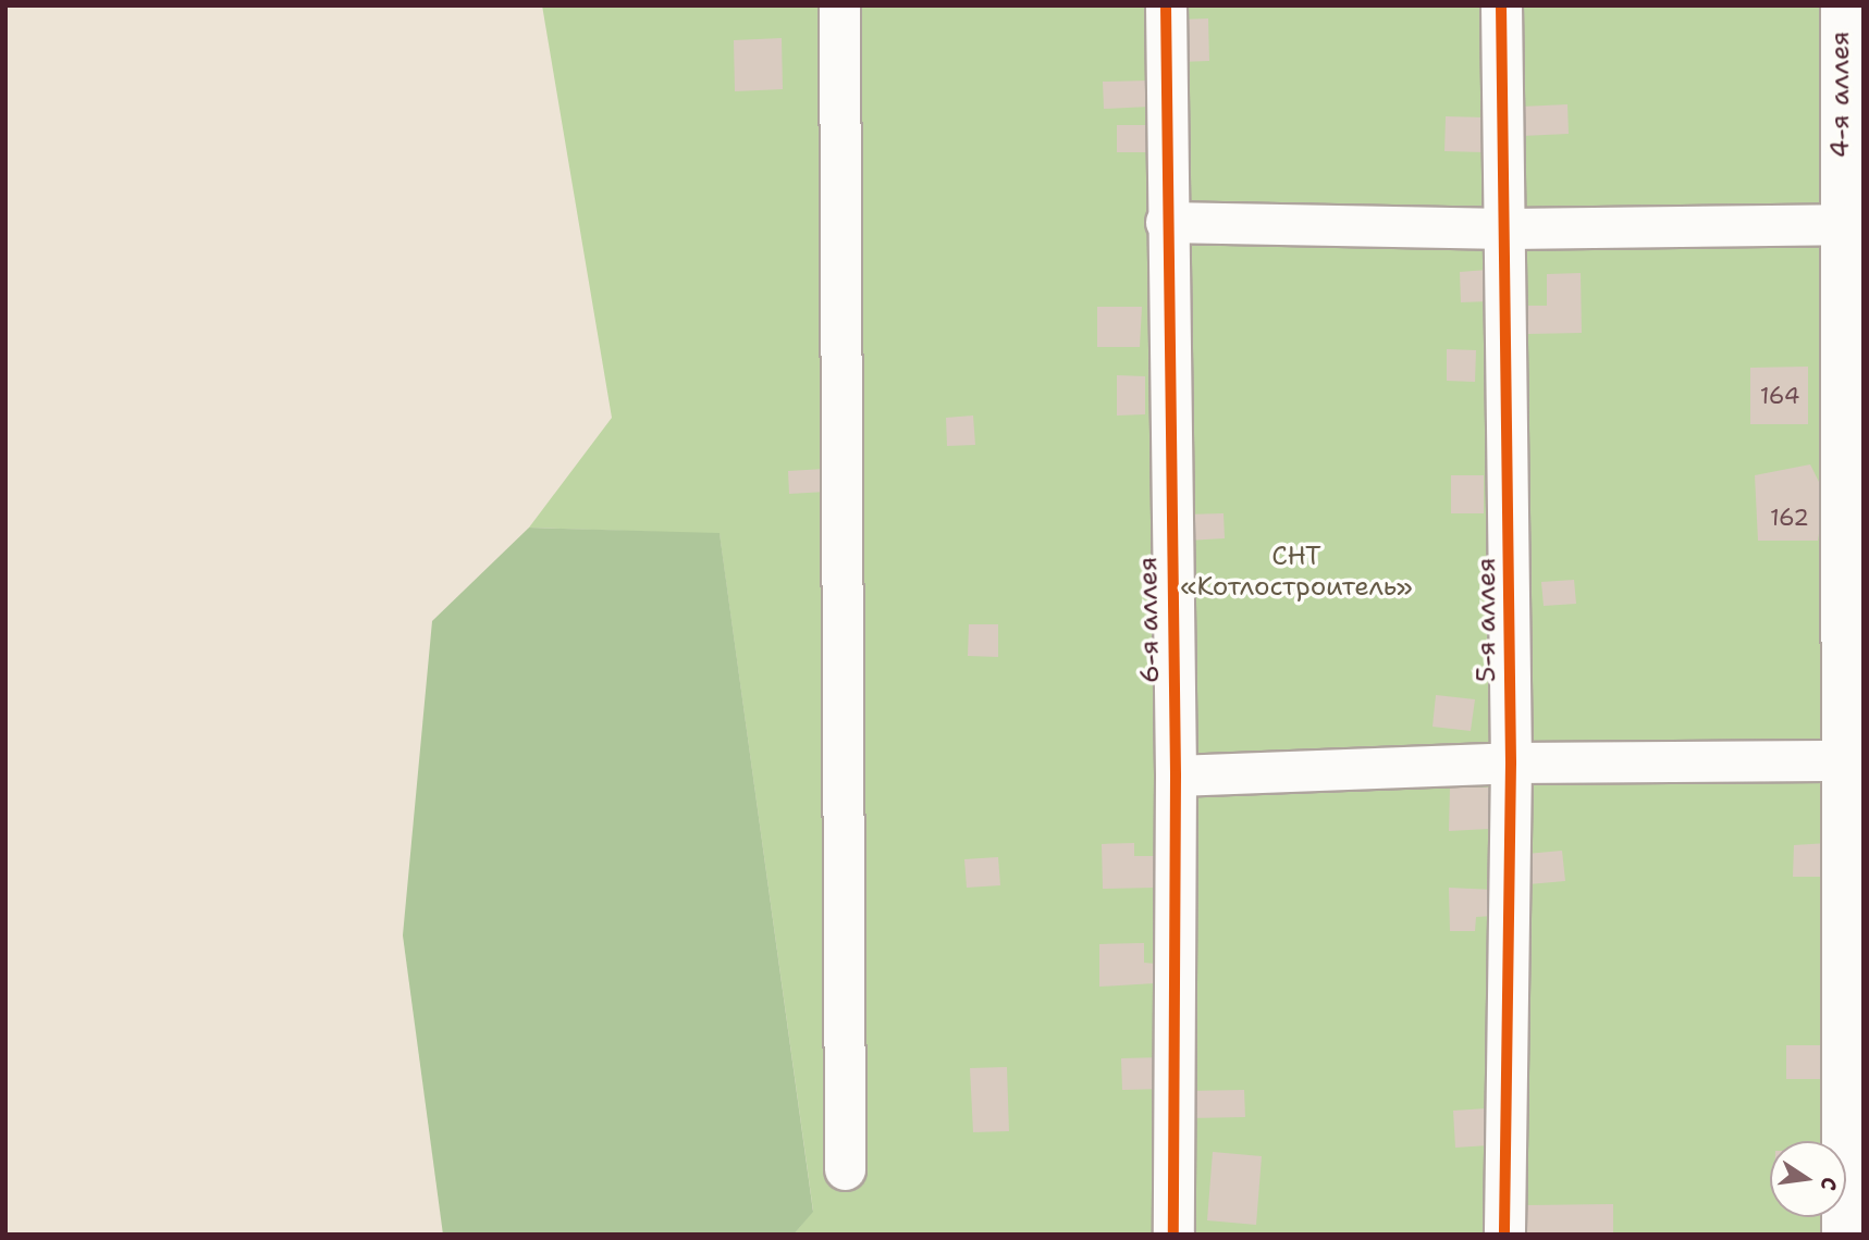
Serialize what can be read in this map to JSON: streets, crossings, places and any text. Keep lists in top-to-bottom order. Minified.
{"streets":{"street":["4-я аллея","6-я аллея","5-я аллея"]},"parks":["СНТ «Котлостроитель»"],"house_numbers":["164","162"],"north":"right"}
